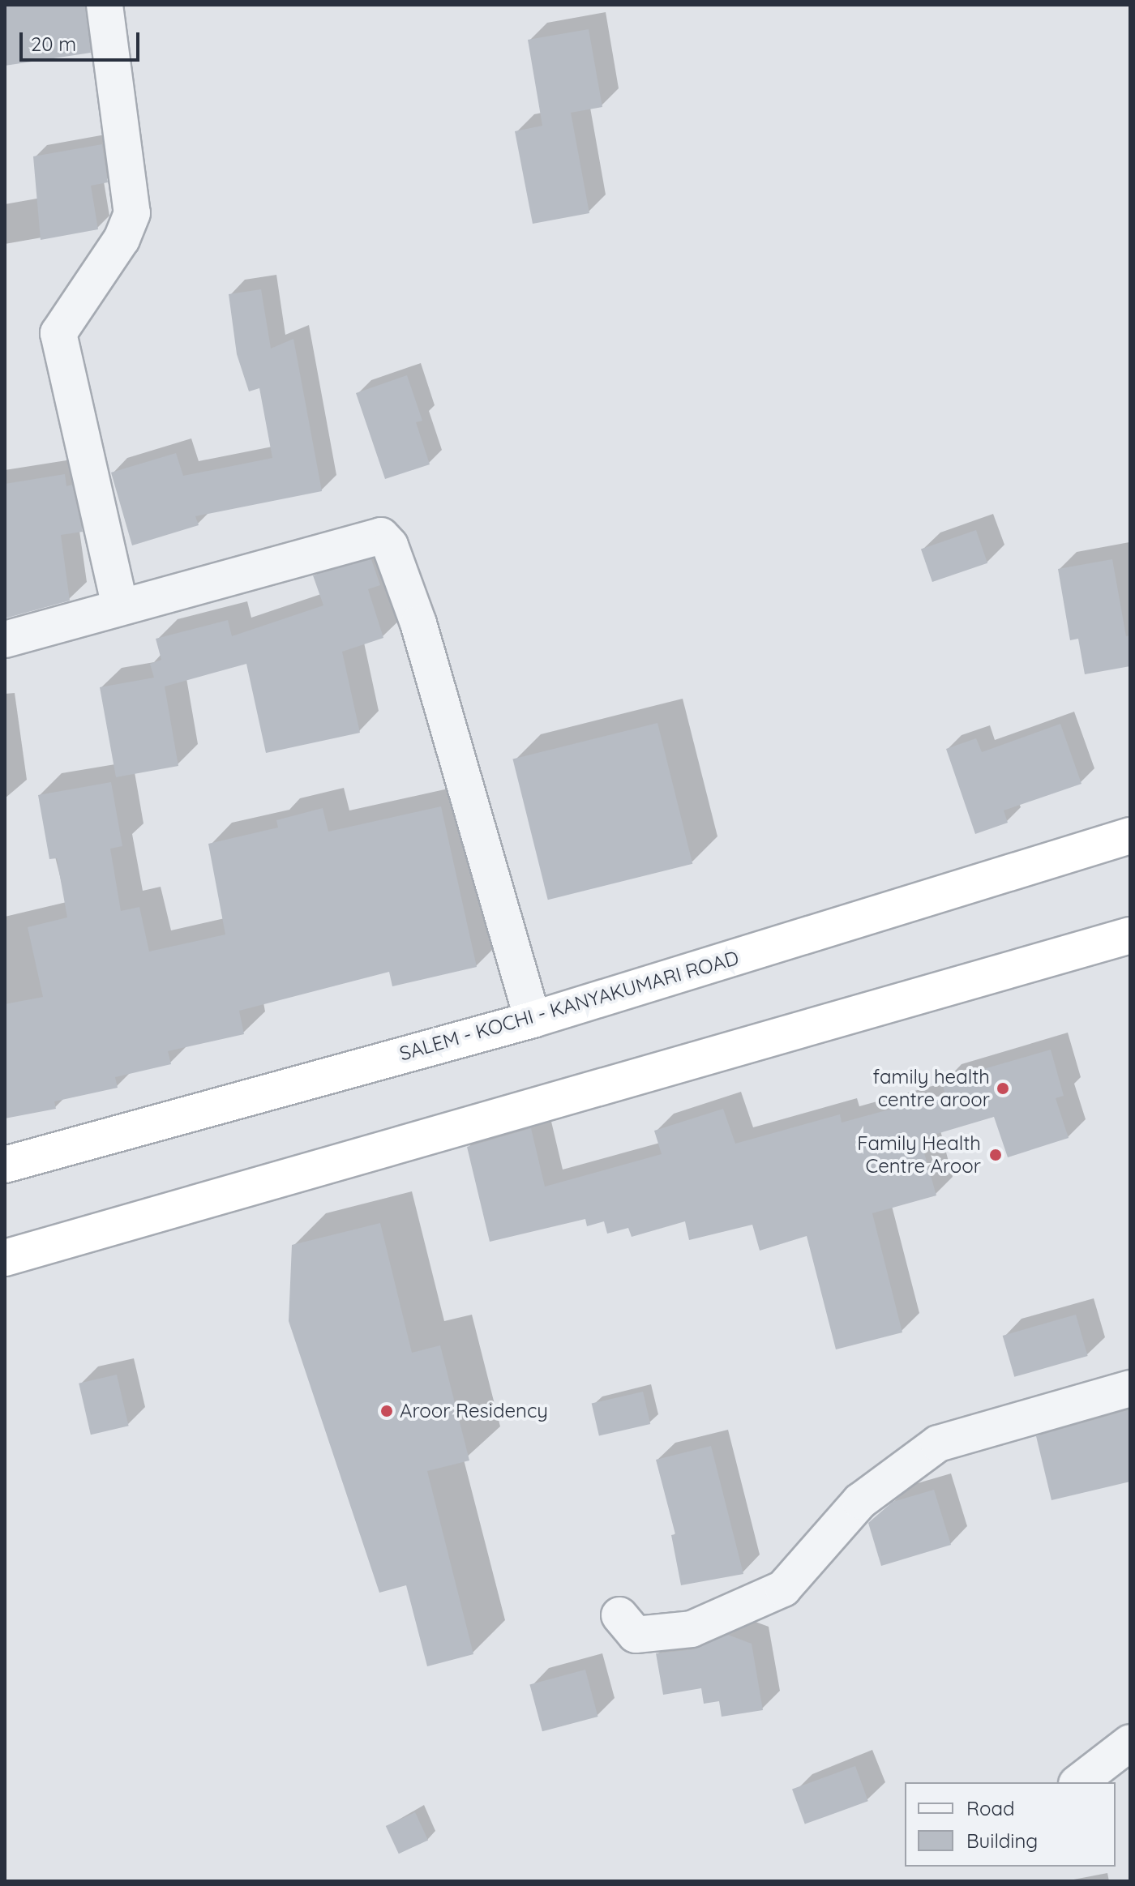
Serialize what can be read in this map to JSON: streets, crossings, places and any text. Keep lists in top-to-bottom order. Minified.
{"streets":{"highway":["SALEM - KOCHI - KANYAKUMARI ROAD"]},"places":["family health centre aroor","Family Health Centre Aroor","Aroor Residency"],"legend":["Road","Building"],"scale_bar":"20 m"}
